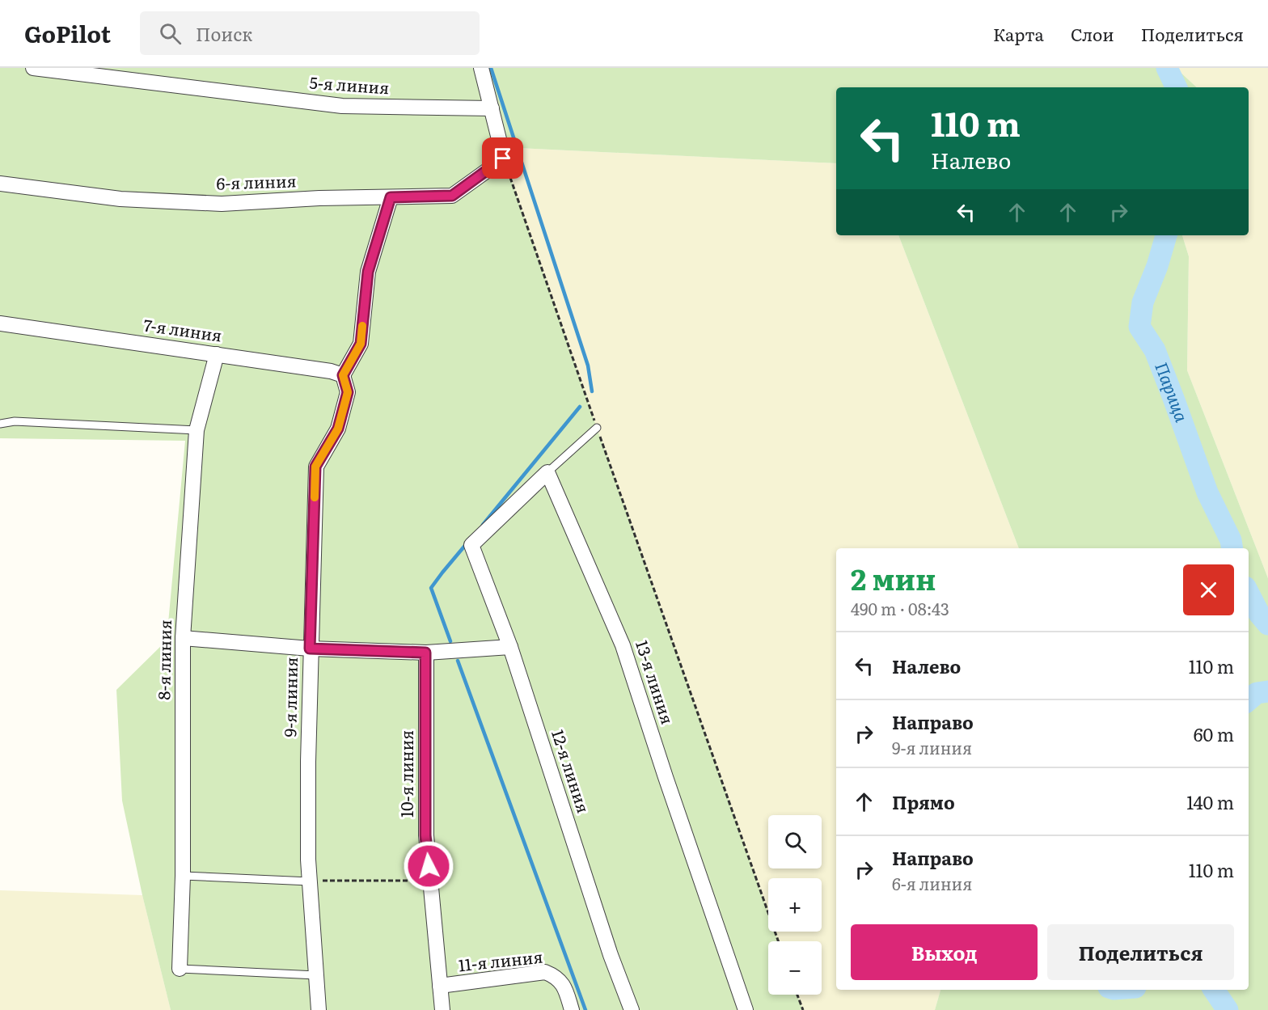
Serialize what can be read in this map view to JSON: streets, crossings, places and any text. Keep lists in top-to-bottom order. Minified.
{"streets":{"street":["5-я линия","6-я линия","7-я линия","8-я линия","13-я линия","9-я линия","12-я линия","10-я линия","11-я линия"]},"crossings":[["7-я линия","8-я линия"],["7-я линия","9-я линия"],["13-я линия","12-я линия"],["10-я линия","11-я линия"]],"water":["Парица"],"page":{"header":"GoPilot","search":"Поиск","nav":["Карта","Слои","Поделиться"],"turn":["110 m","Налево"],"heading":["2 мин","490 m · 08:43"],"list":[{"name":"Налево","value":"110 m"},{"name":"Направо","note":"9-я линия","value":"60 m"},{"name":"Прямо","value":"140 m"},{"name":"Направо","note":"6-я линия","value":"110 m"}],"map_buttons":["+","−"],"buttons":["Выход","Поделиться"]}}
